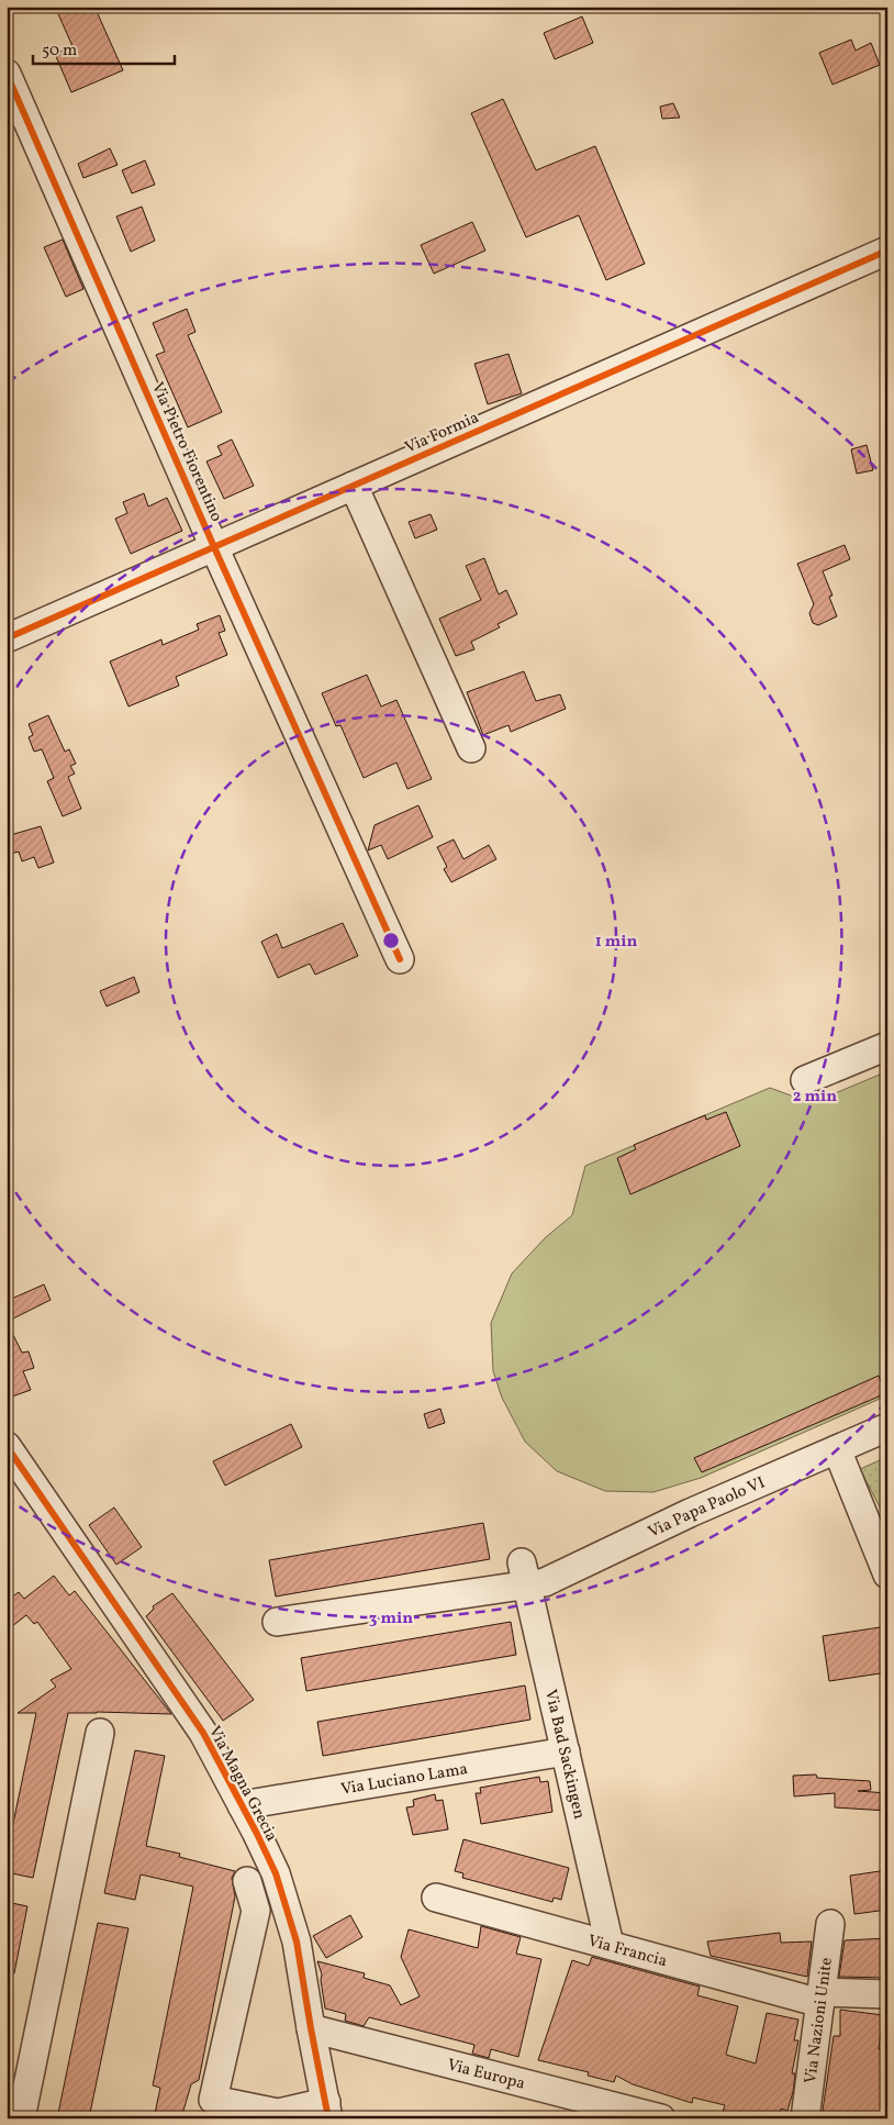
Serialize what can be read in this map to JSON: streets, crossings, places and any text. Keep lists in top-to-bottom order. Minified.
{"streets":{"street":["Via Formia","Via Pietro Fiorentino","Via Papa Paolo VI","Via Bad Sackingen","Via Luciano Lama","Via Magna Grecia","Via Francia","Via Nazioni Unite","Via Europa"]},"crossings":[["Via Formia","Via Pietro Fiorentino"],["Via Papa Paolo VI","Via Bad Sackingen"],["Via Bad Sackingen","Via Luciano Lama"],["Via Bad Sackingen","Via Francia"],["Via Luciano Lama","Via Magna Grecia"],["Via Magna Grecia","Via Europa"],["Via Francia","Via Nazioni Unite"]],"scale_bar":"50 m","rings":["1 min","2 min","3 min"]}
